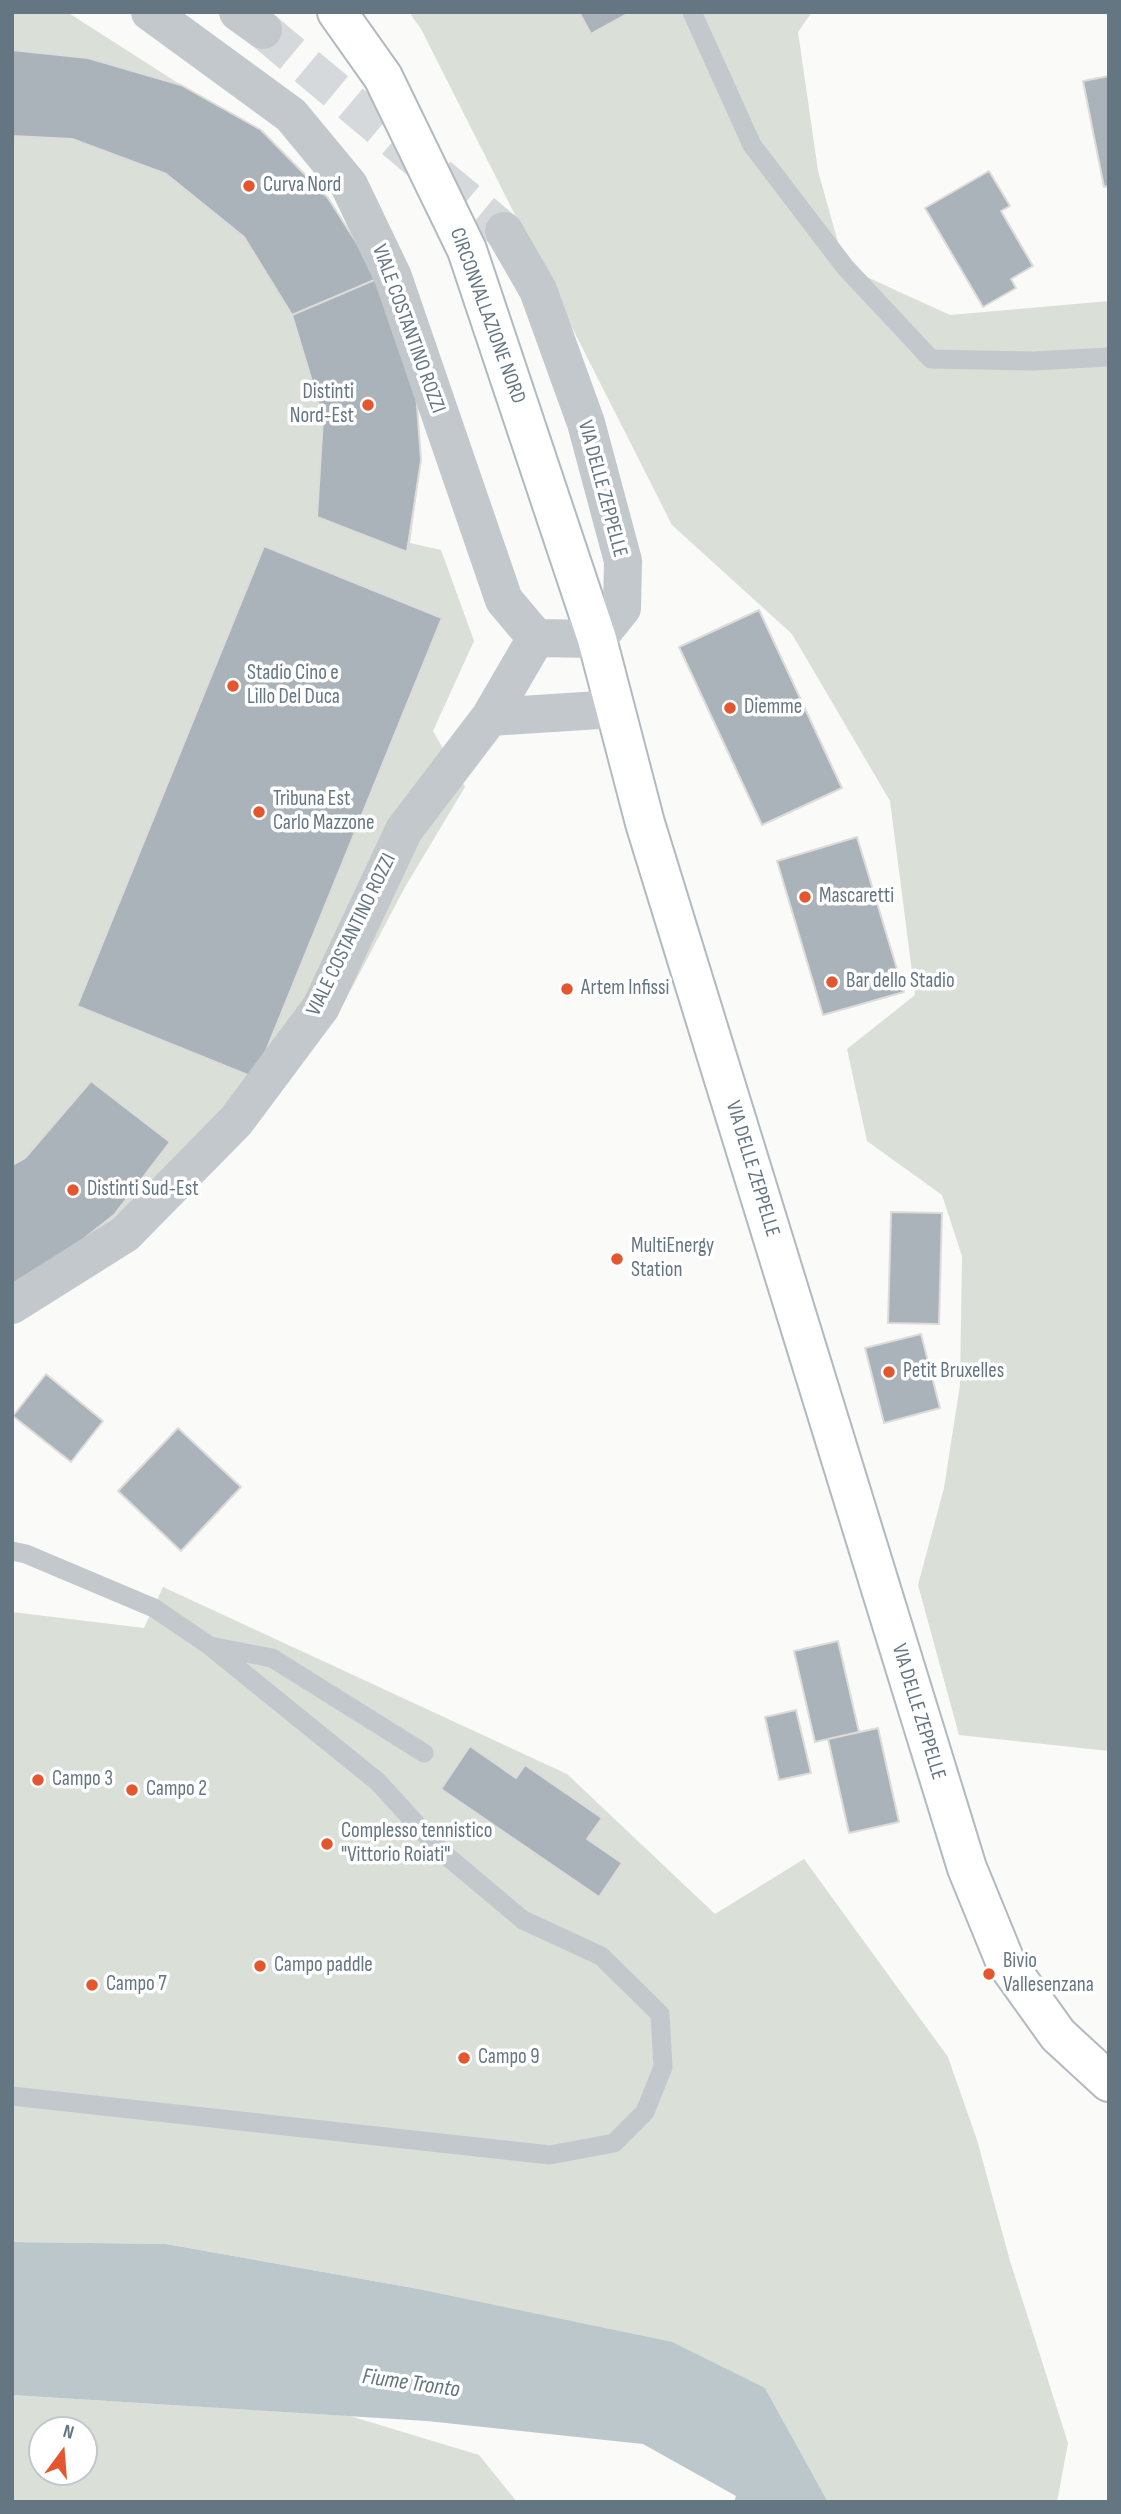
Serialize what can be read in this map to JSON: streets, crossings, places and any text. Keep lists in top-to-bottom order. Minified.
{"streets":{"main road":["CIRCONVALLAZIONE NORD","VIA DELLE ZEPPELLE"],"street":["VIALE COSTANTINO ROZZI"]},"crossings":[["CIRCONVALLAZIONE NORD","VIA DELLE ZEPPELLE"]],"water":["Fiume Tronto"],"places":["Curva Nord","Distinti Nord-Est","Stadio Cino e Lillo Del Duca","Diemme","Tribuna Est Carlo Mazzone","Mascaretti","Bar dello Stadio","Artem Infissi","Distinti Sud-Est","MultiEnergy Station","Petit Bruxelles","Campo 3","Campo 2","Complesso tennistico \"Vittorio Roiati\"","Campo paddle","Bivio Vallesenzana","Campo 7","Campo 9"],"north":"top"}
